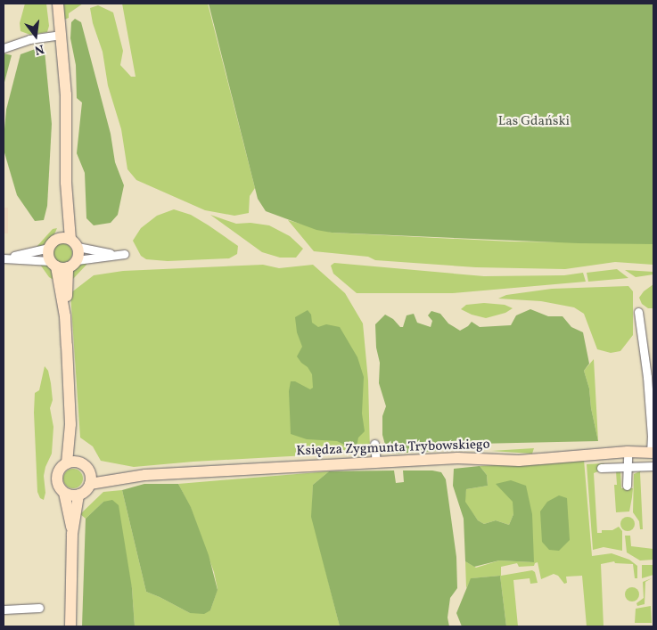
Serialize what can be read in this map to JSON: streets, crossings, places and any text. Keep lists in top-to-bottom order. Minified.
{"streets":{"street":["Księdza Zygmunta Trybowskiego"]},"parks":["Las Gdański"],"north":"bottom"}
